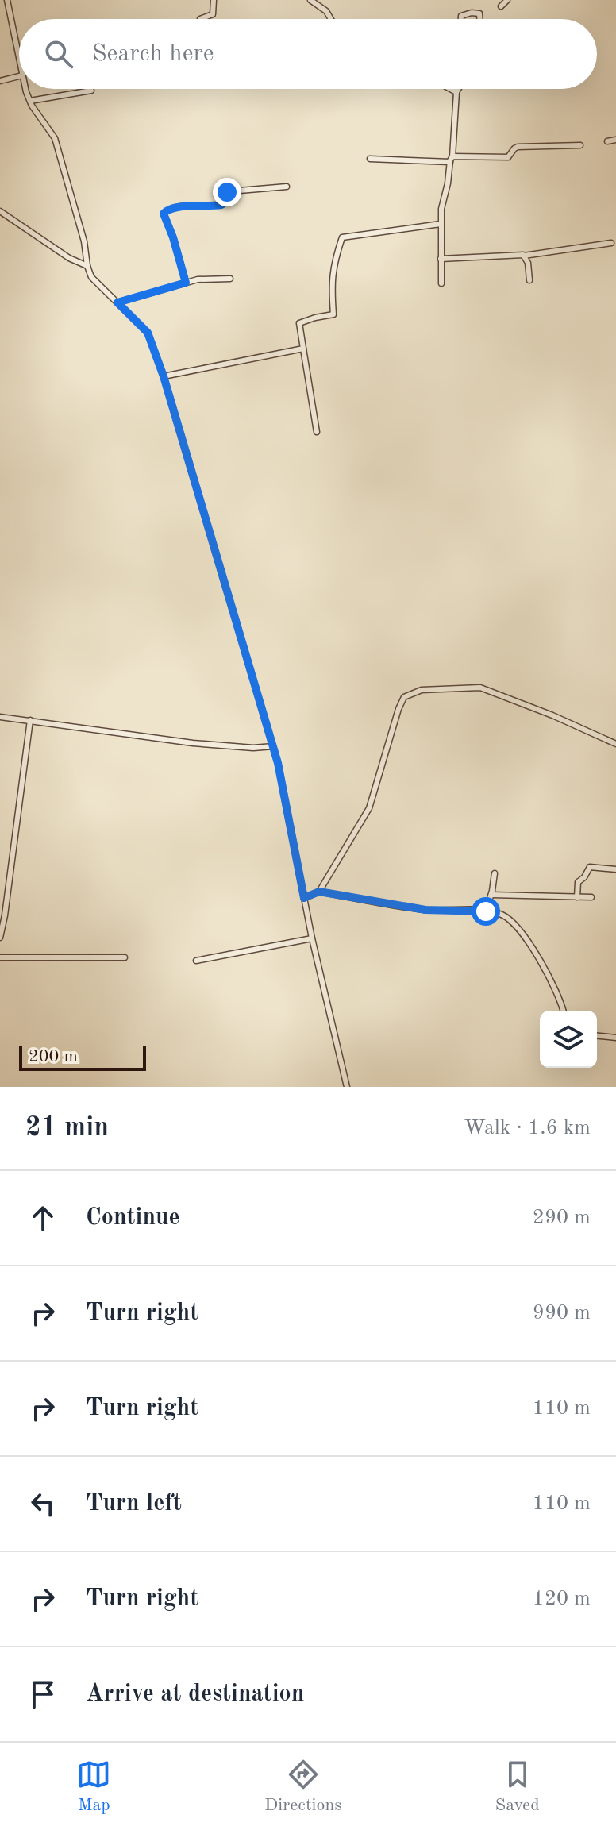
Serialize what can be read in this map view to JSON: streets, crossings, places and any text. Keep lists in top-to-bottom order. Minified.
{"scale_bar":"200 m","page":{"search":"Search here","scale":"200 m","heading":["21 min","Walk · 1.6 km"],"list":[["Continue","290 m"],["Turn right","990 m"],["Turn right","110 m"],["Turn left","110 m"],["Turn right","120 m"],"Arrive at destination"],"nav":["Map","Directions","Saved"]}}
